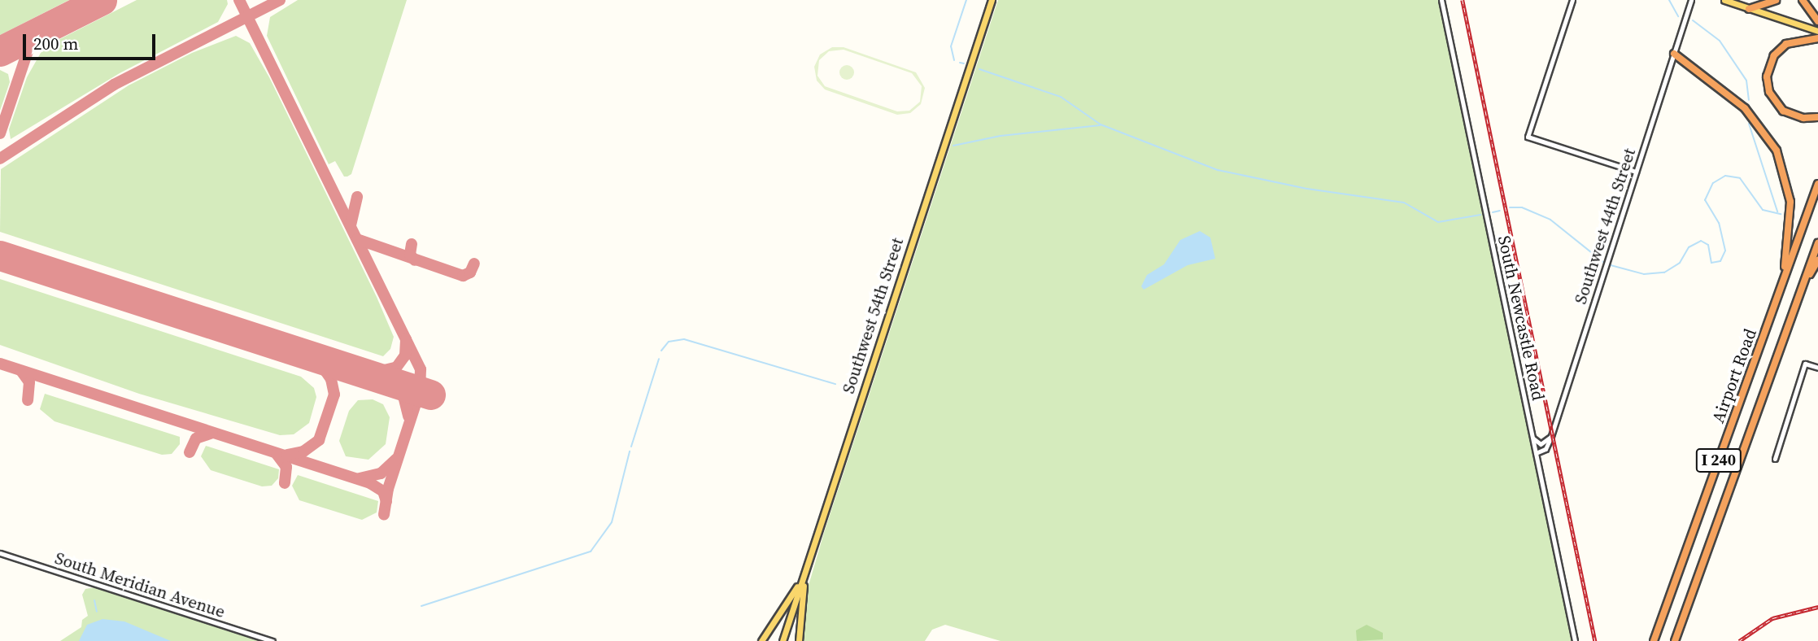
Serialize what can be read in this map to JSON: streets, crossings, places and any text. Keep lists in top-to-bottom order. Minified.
{"streets":{"highway":["Airport Road","I 240"],"main road":["Southwest 54th Street"],"street":["Southwest 44th Street","South Newcastle Road","South Meridian Avenue"]},"crossings":[["Southwest 44th Street","South Newcastle Road"]],"scale_bar":"200 m"}
